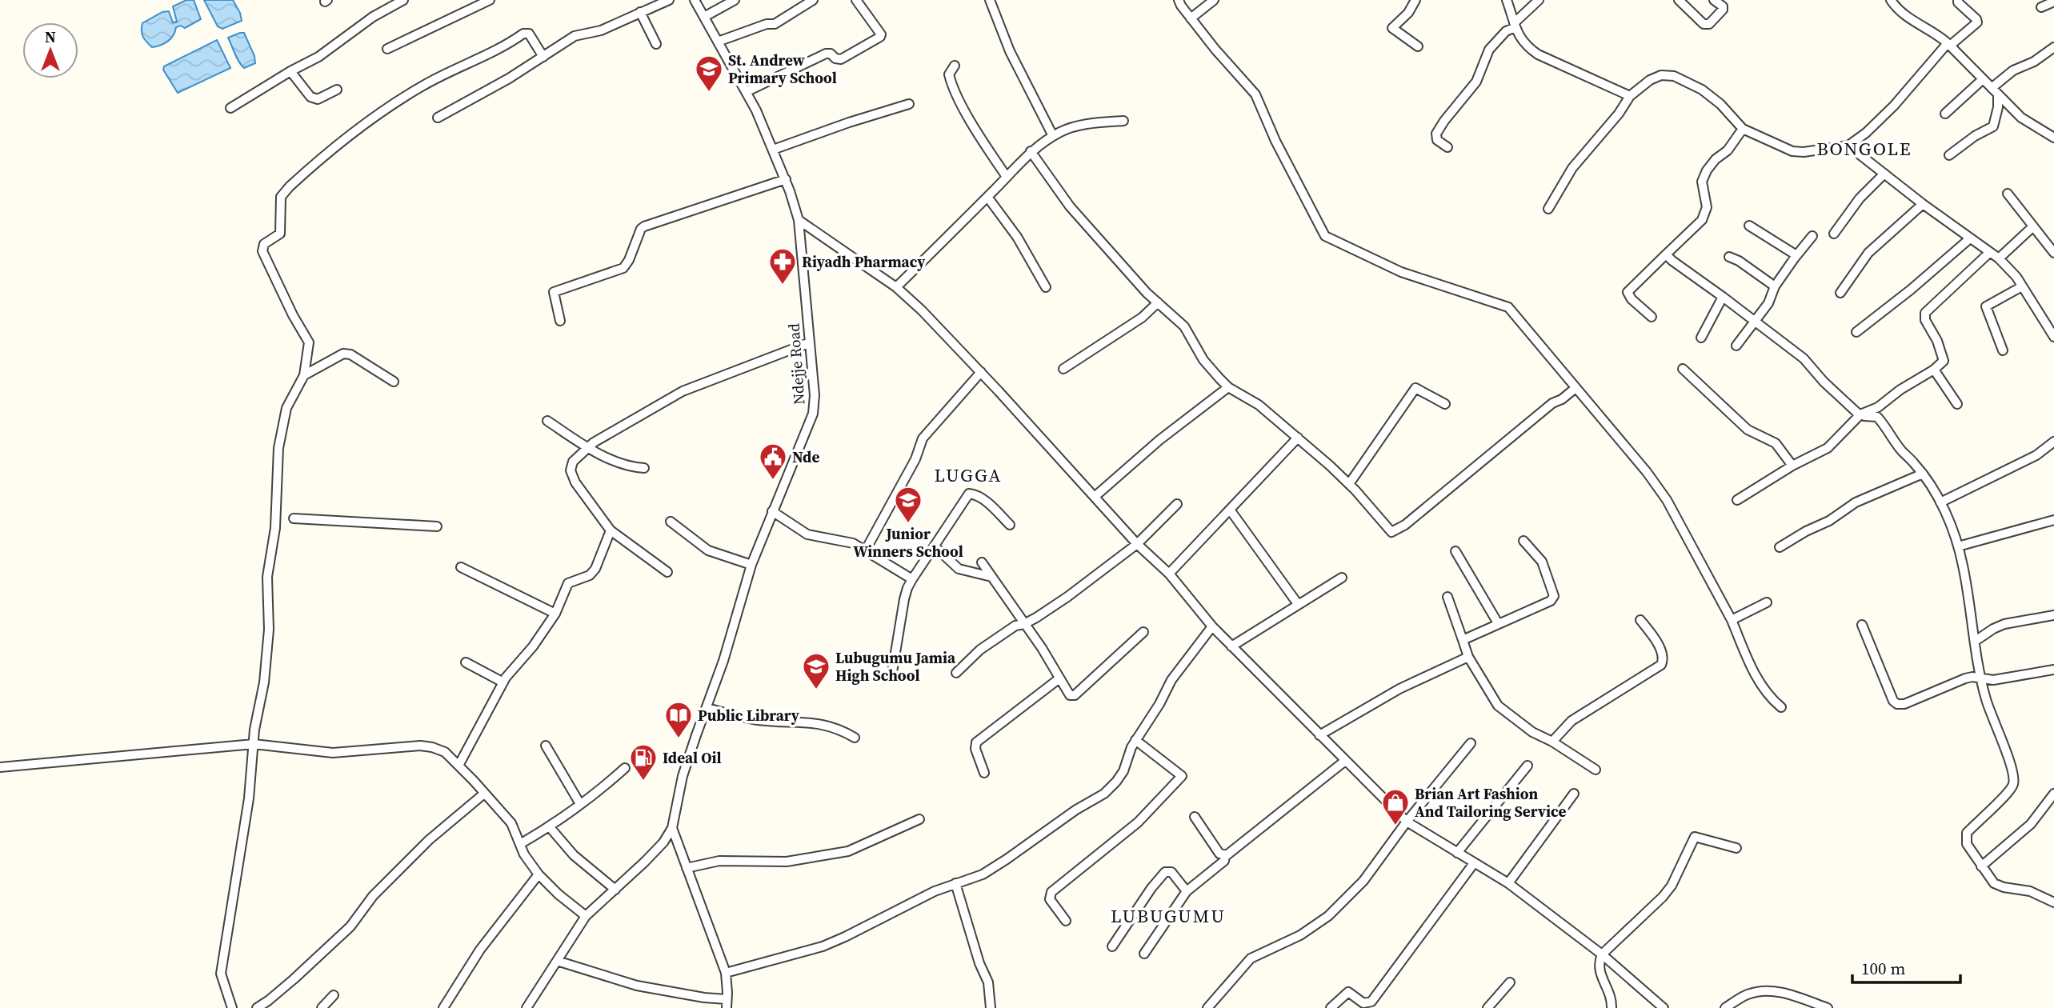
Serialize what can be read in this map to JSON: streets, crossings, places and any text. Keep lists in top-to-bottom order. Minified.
{"streets":{"street":["Ndejje Road"]},"districts":["BONGOLE","LUGGA","LUBUGUMU"],"places":{"school or university":["St. Andrew Primary School","Junior Winners School","Lubugumu Jamia High School"],"pharmacy":["Riyadh Pharmacy"],"public building":["Nde"],"library":["Public Library"],"fuel station":["Ideal Oil"],"shop":["Brian Art Fashion And Tailoring Service"]},"scale_bar":"100 m","north":"top"}
